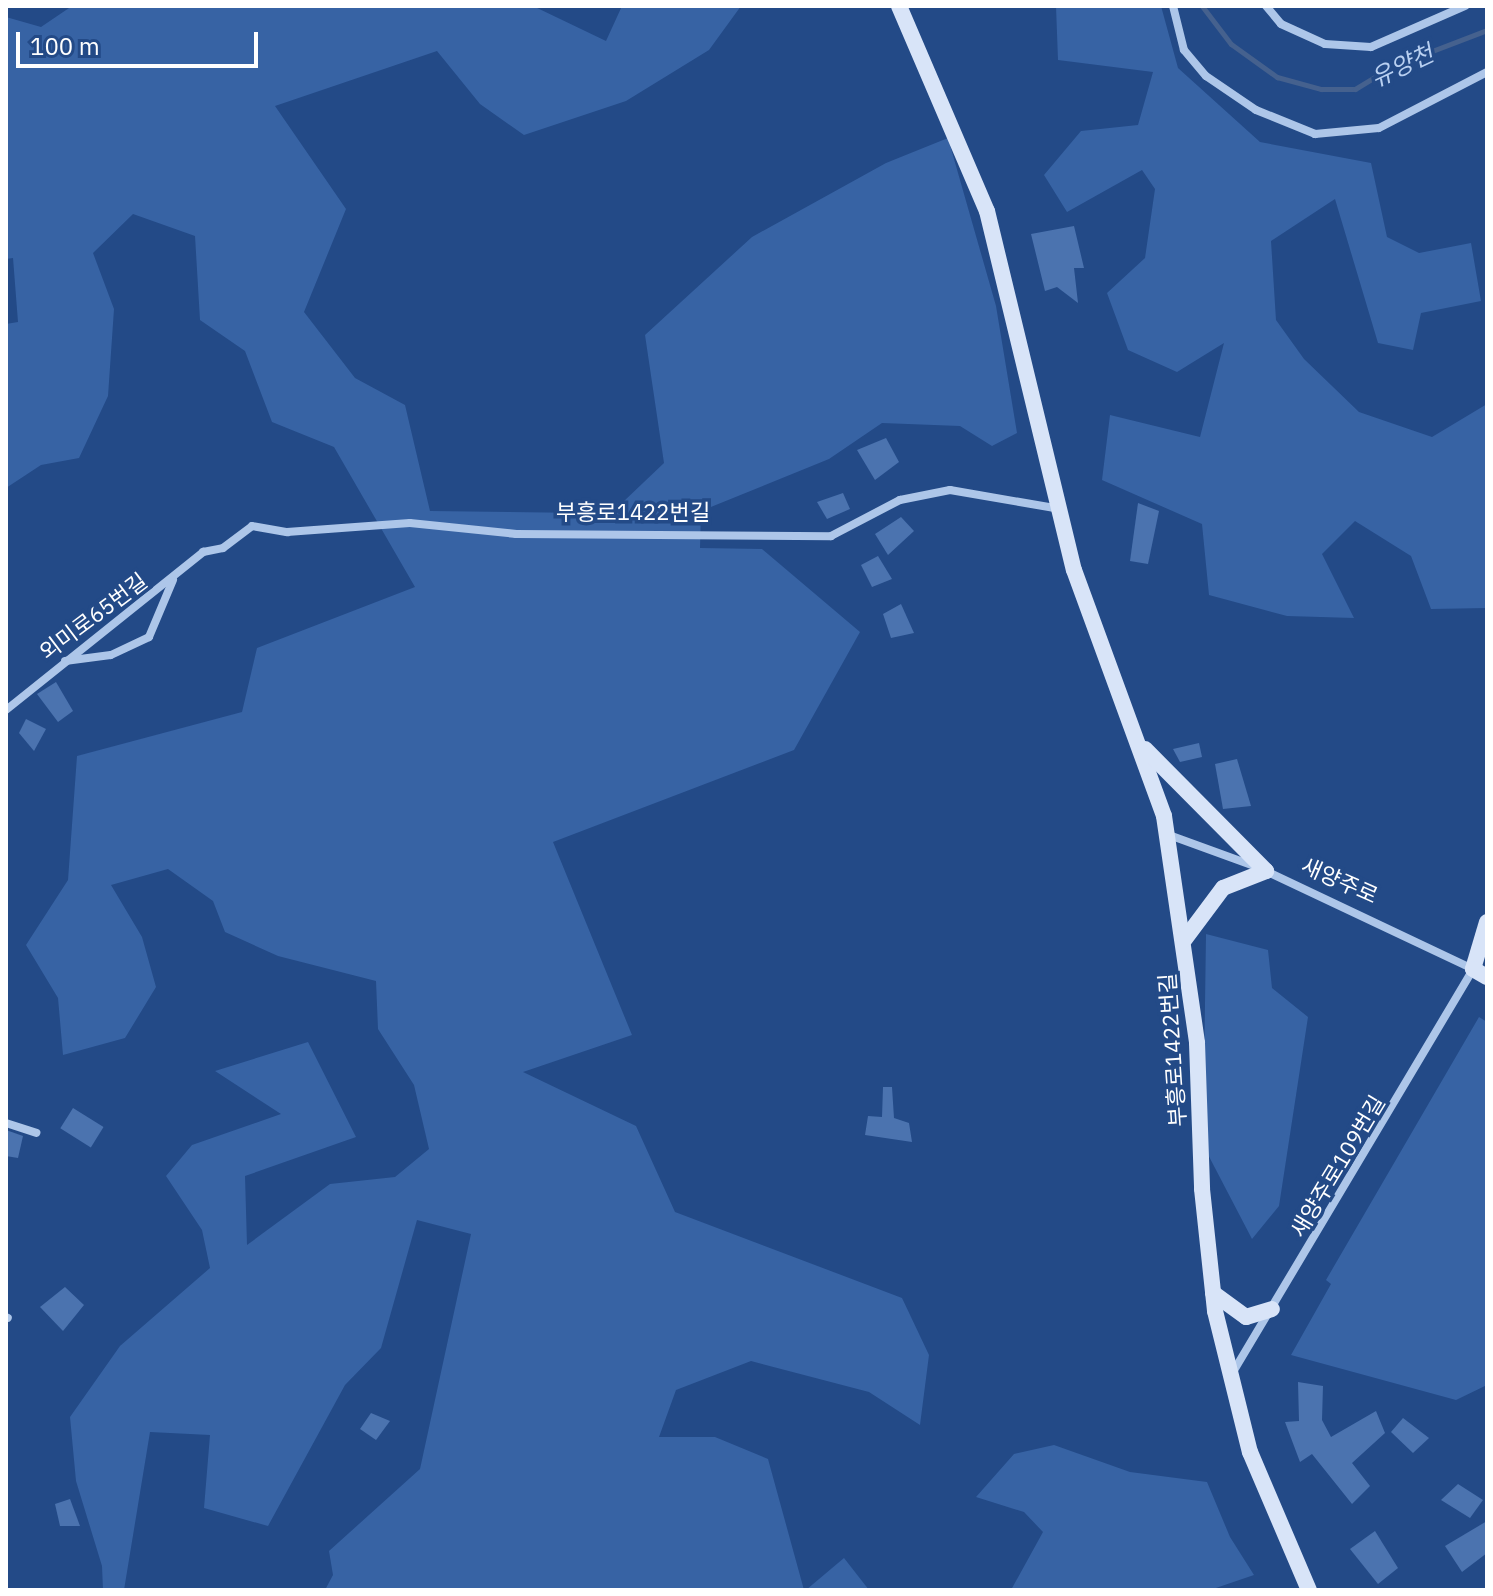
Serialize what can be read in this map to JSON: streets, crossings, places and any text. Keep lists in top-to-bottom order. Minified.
{"streets":{"street":["부흥로1422번길","외미로65번길","새양주로","새양주로109번길"]},"crossings":[["부흥로1422번길","외미로65번길"],["부흥로1422번길","새양주로"],["부흥로1422번길","새양주로109번길"],["새양주로","새양주로109번길"]],"water":["유양천"],"scale_bar":"100 m"}
